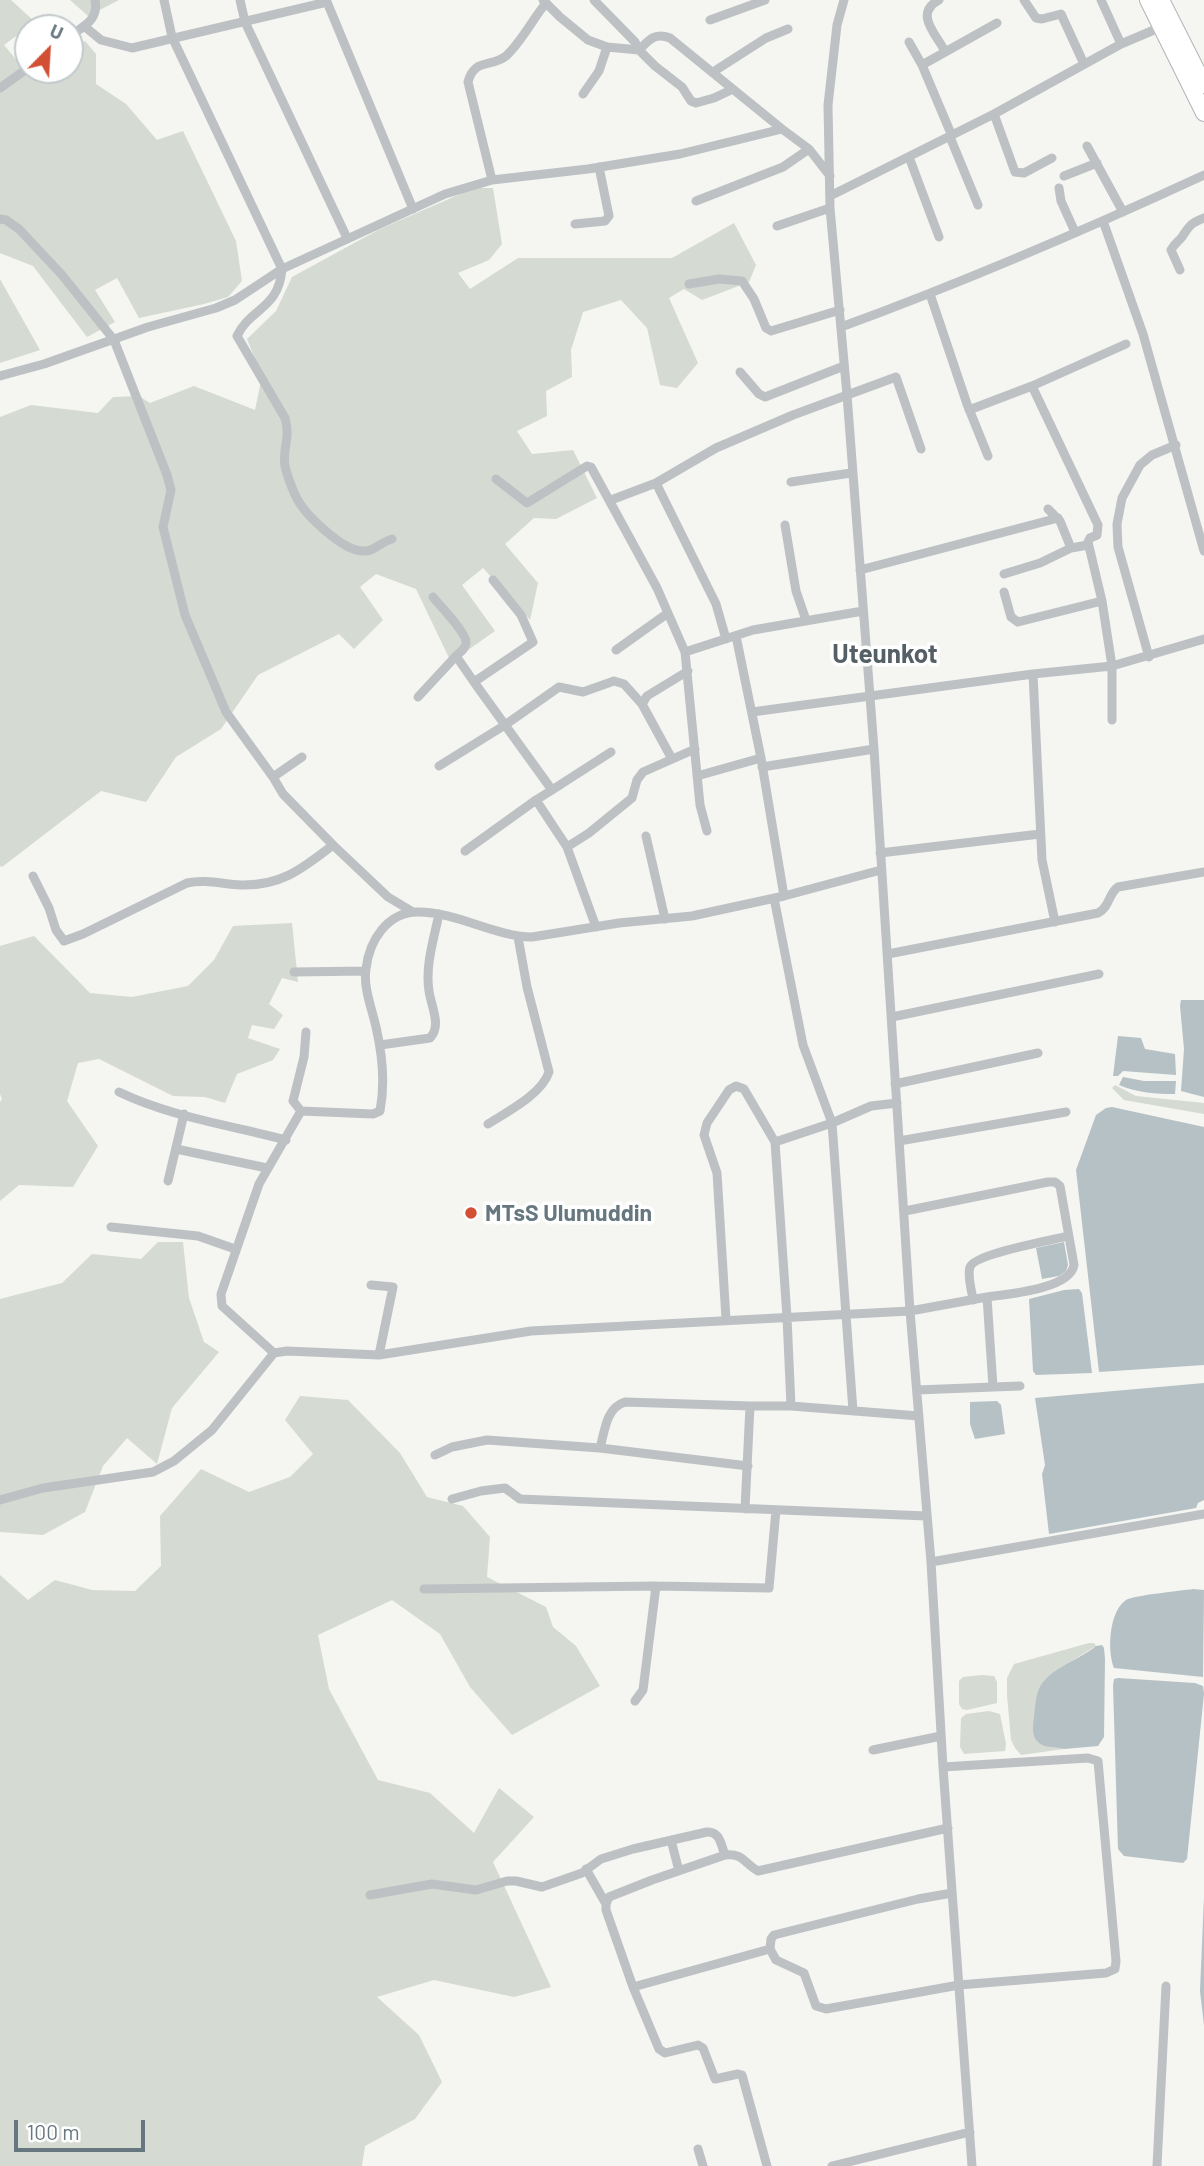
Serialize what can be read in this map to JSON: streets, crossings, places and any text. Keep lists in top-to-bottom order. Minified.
{"districts":["Uteunkot"],"places":["MTsS Ulumuddin"],"scale_bar":"100 m","north":"top right"}
